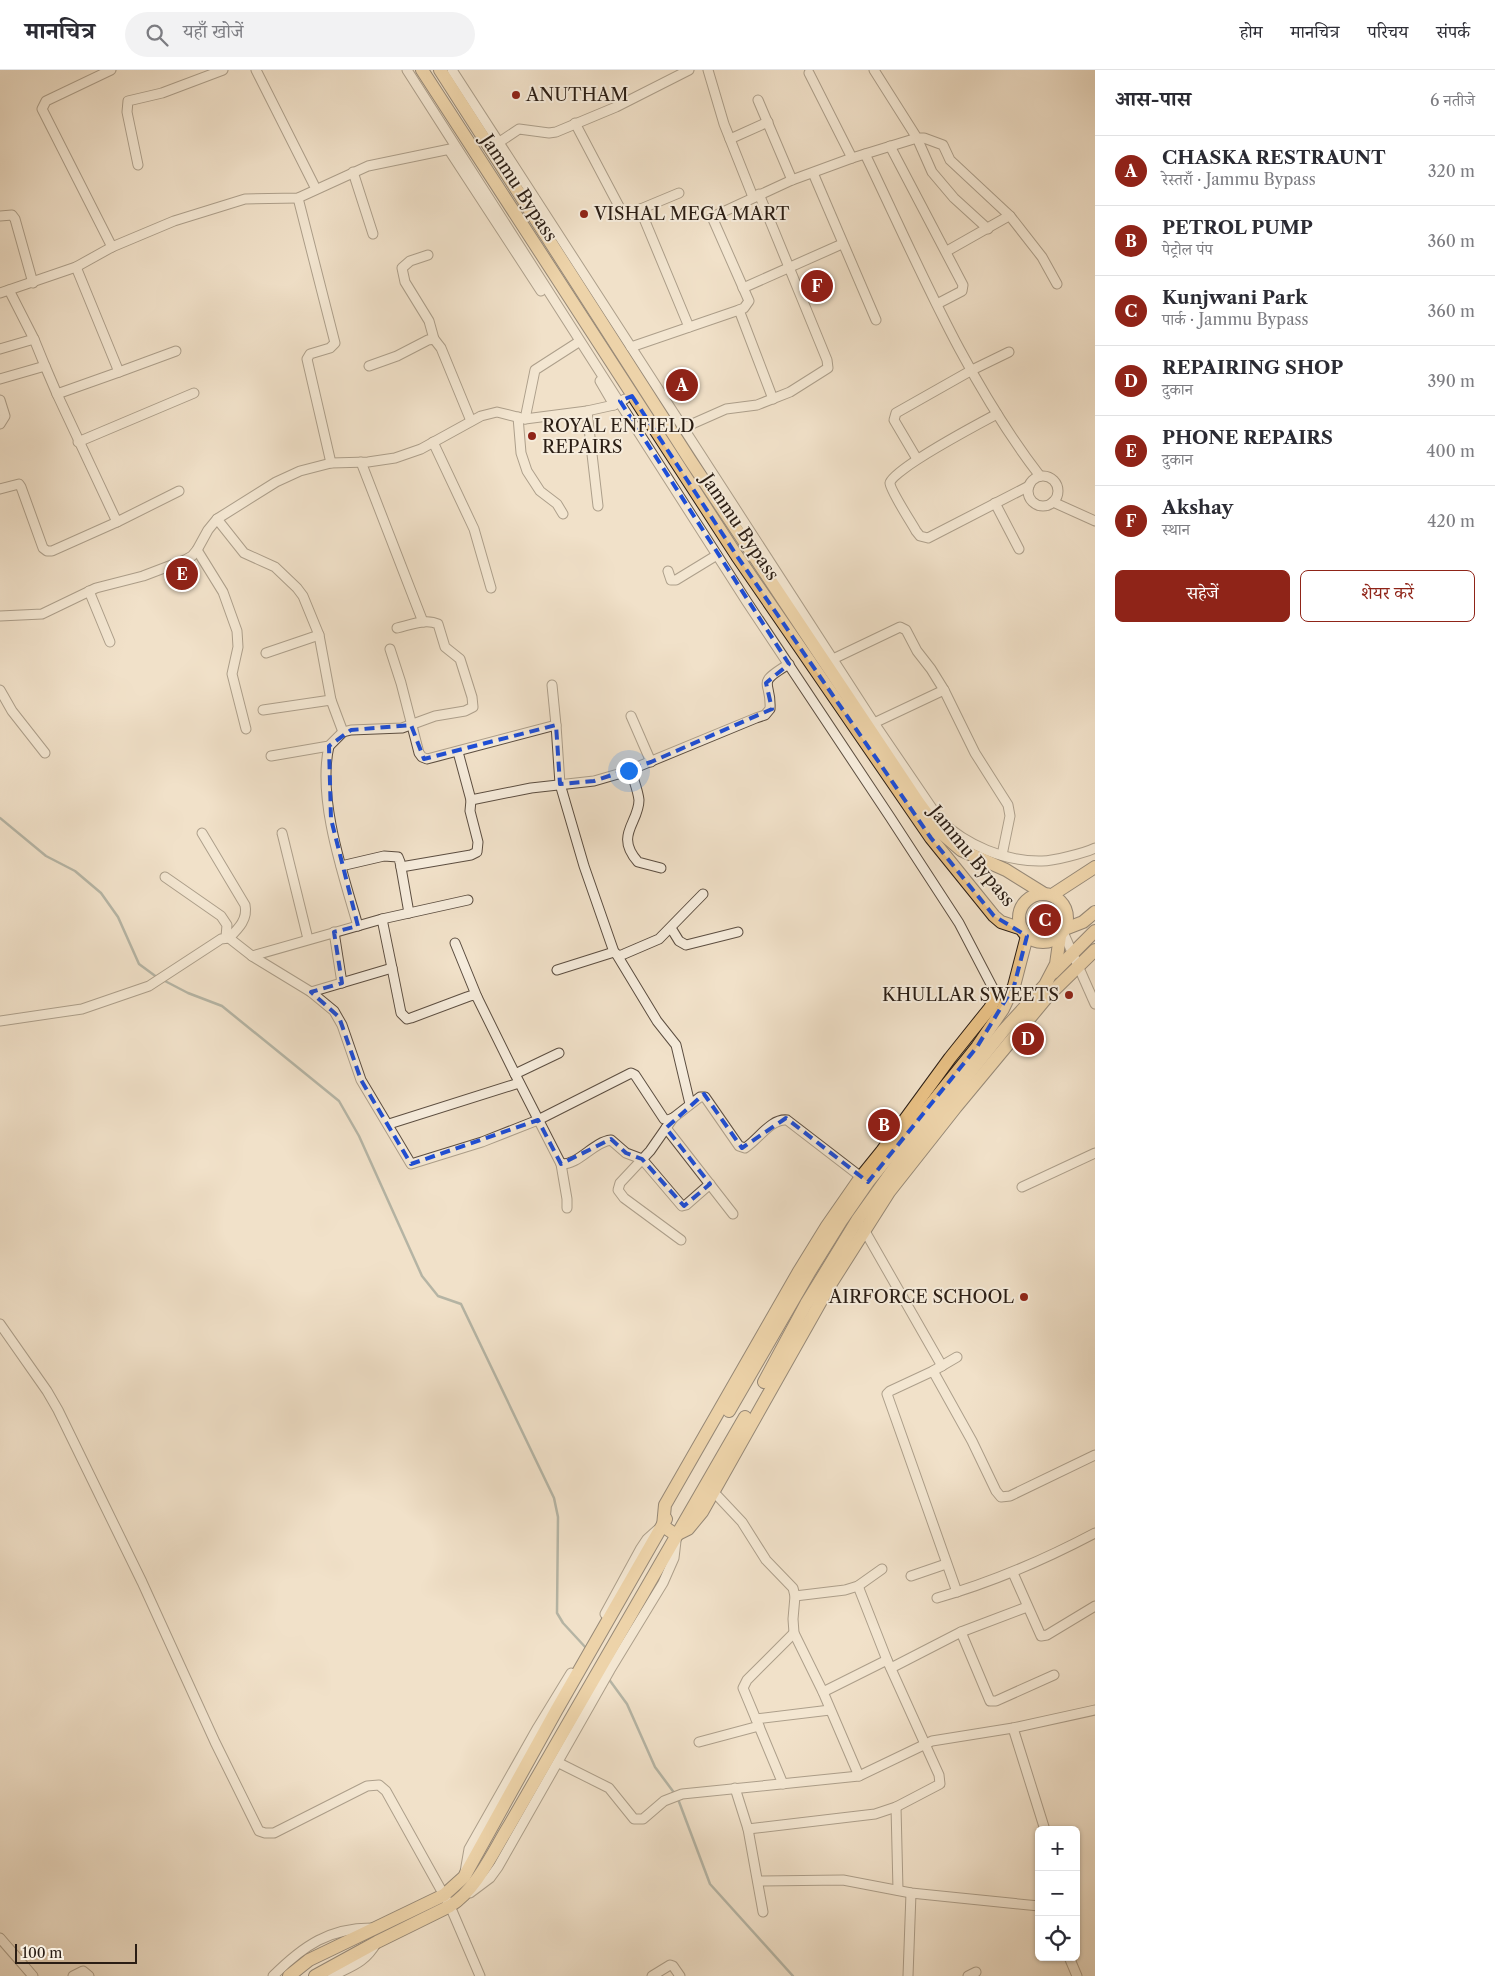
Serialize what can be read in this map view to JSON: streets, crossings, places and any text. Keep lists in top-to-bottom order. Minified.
{"streets":{"highway":["Jammu Bypass"]},"places":["ANUTHAM","VISHAL MEGA MART","ROYAL ENFIELD REPAIRS","KHULLAR SWEETS","AIRFORCE SCHOOL"],"scale_bar":"100 m","page":{"header":"मानचित्र","search":"यहाँ खोजें","nav":["होम","मानचित्र","परिचय","संपर्क"],"heading":["आस-पास","6 नतीजे"],"list":[{"mark":"A","name":"CHASKA RESTRAUNT","note":"रेस्तराँ · Jammu Bypass","value":"320 m"},{"mark":"B","name":"PETROL PUMP","note":"पेट्रोल पंप","value":"360 m"},{"mark":"C","name":"Kunjwani Park","note":"पार्क · Jammu Bypass","value":"360 m"},{"mark":"D","name":"REPAIRING SHOP","note":"दुकान","value":"390 m"},{"mark":"E","name":"PHONE REPAIRS","note":"दुकान","value":"400 m"},{"mark":"F","name":"Akshay","note":"स्थान","value":"420 m"}],"pins":["F","A","E","C","D","B"],"buttons":["सहेजें","शेयर करें"],"map_buttons":["+","−"],"scale":"100 m"}}
